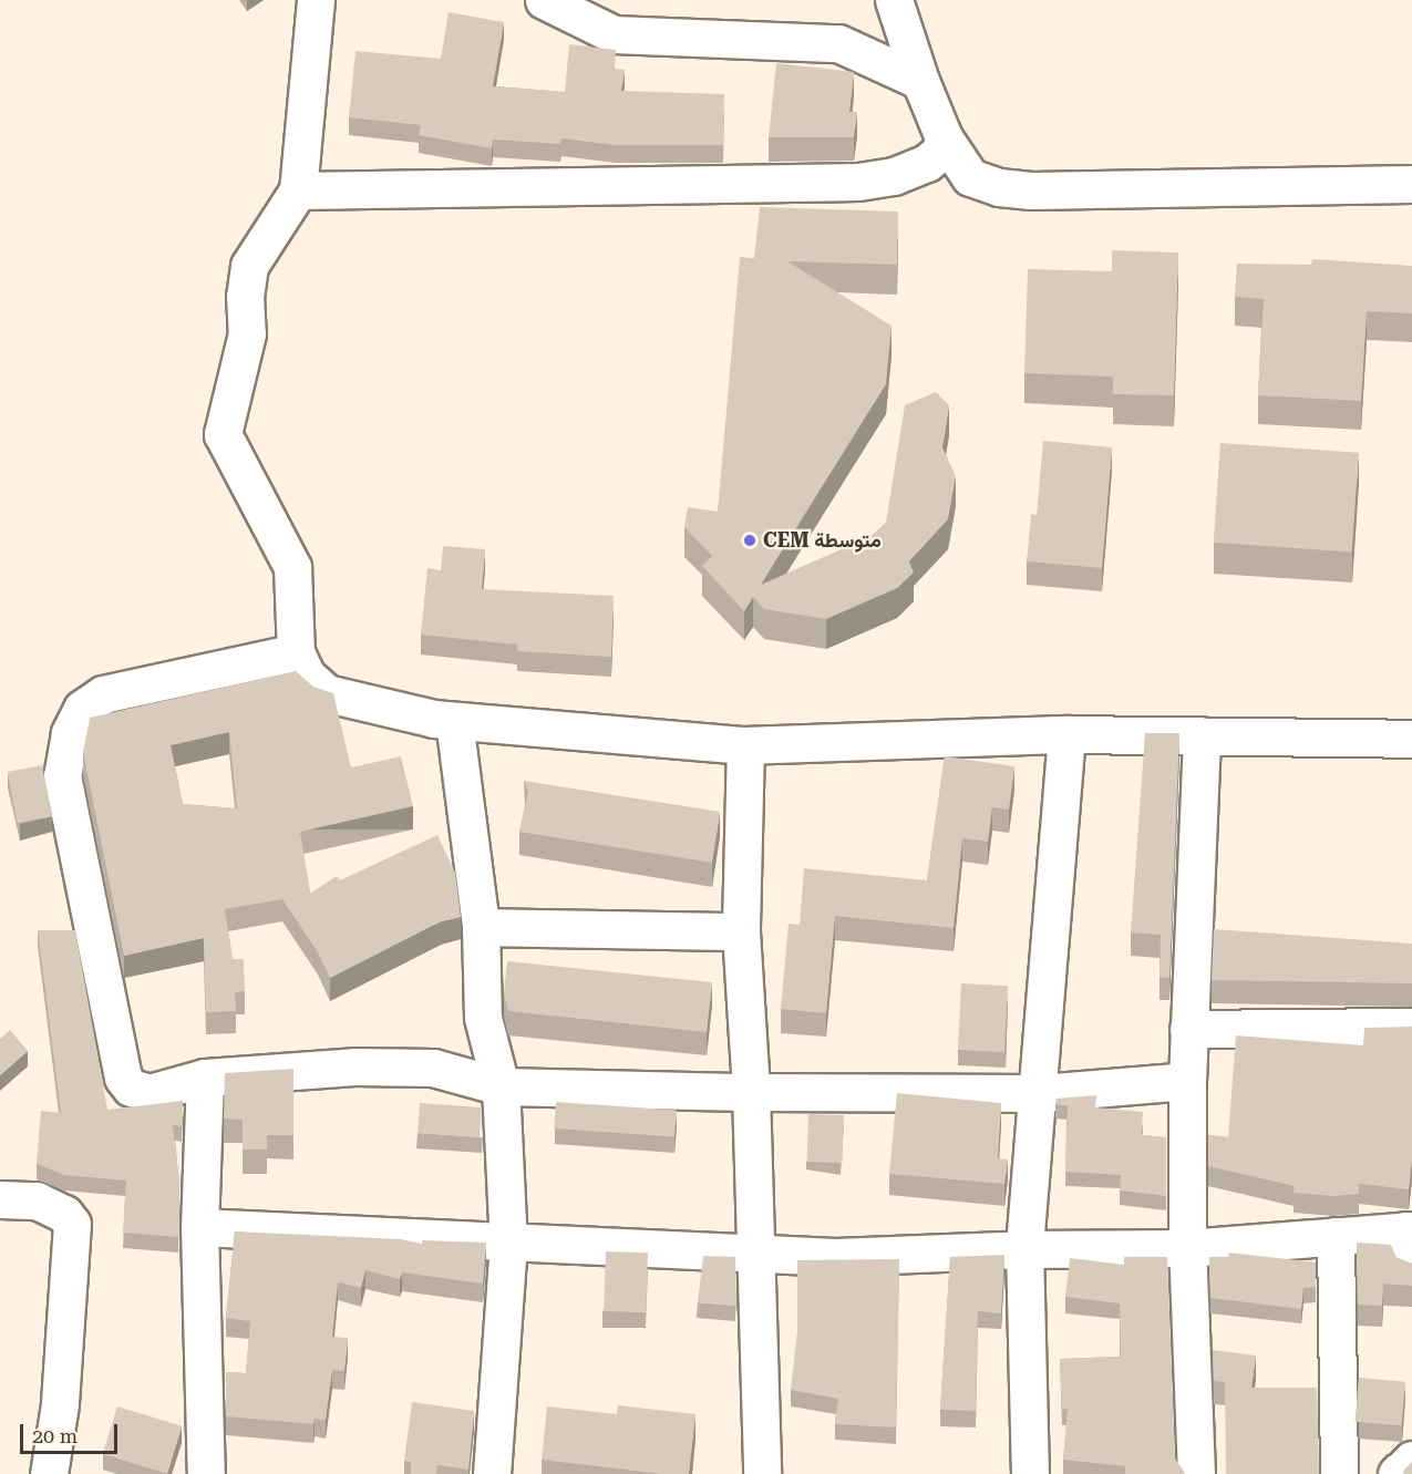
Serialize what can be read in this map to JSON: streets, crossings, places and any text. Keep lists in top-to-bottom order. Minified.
{"places":["CEM متوسطة"],"scale_bar":"20 m"}
